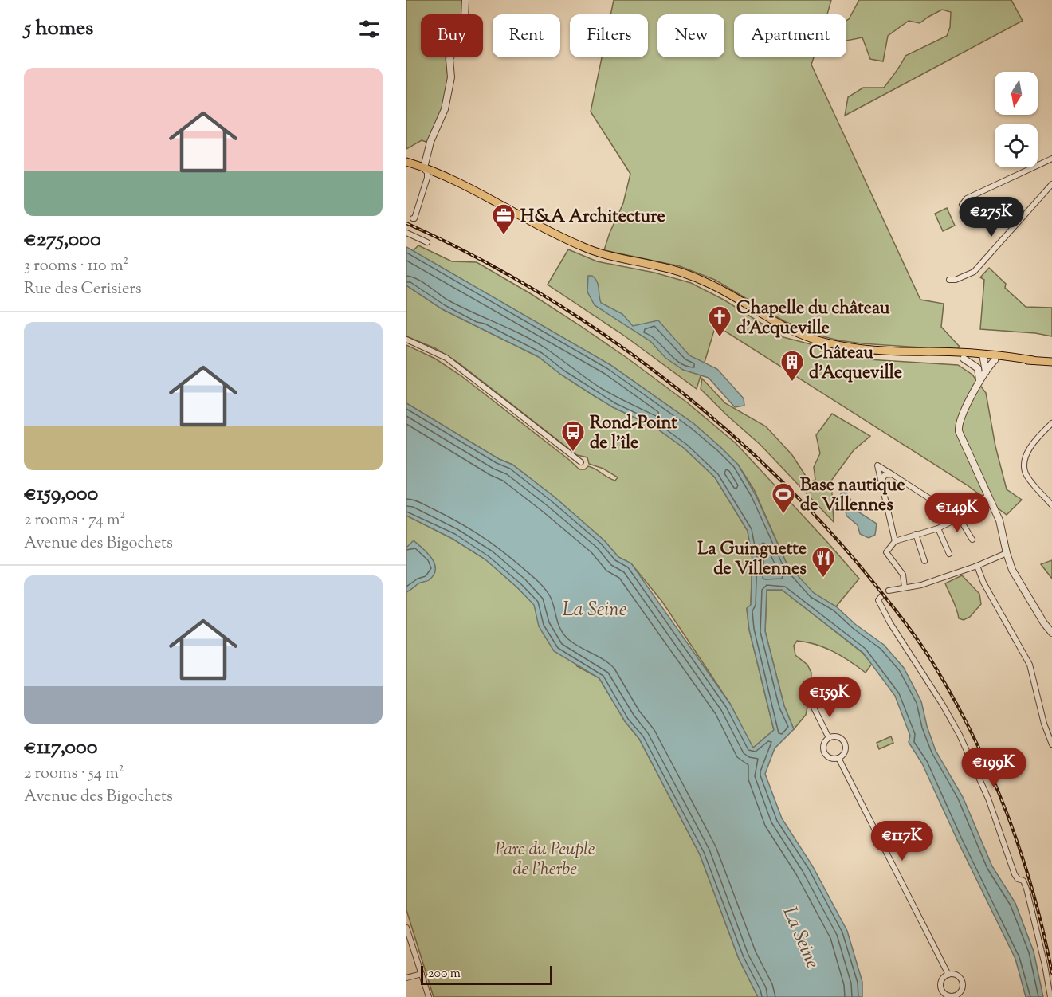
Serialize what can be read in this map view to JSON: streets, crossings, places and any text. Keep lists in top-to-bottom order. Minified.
{"water":["La Seine"],"parks":["Parc du Peuple de l'herbe"],"places":{"office":["H&A Architecture"],"church":["Chapelle du château d'Acqueville"],"building":["Château d'Acqueville"],"bus stop":["Rond-Point de l'île"],"sports":["Base nautique de Villennes"],"restaurant":["La Guinguette de Villennes"]},"scale_bar":"200 m","north":"bottom","page":{"heading":"5 homes","chip":["Buy","Rent","Filters","New","Apartment"],"list":[{"name":"€275,000","note":"3 rooms · 110 m² · Rue des Cerisiers"},{"name":"€159,000","note":"2 rooms · 74 m² · Avenue des Bigochets"},{"name":"€117,000","note":"2 rooms · 54 m² · Avenue des Bigochets"}],"price":["€275K","€149K","€159K","€199K","€117K"],"scale":"200 m"}}
